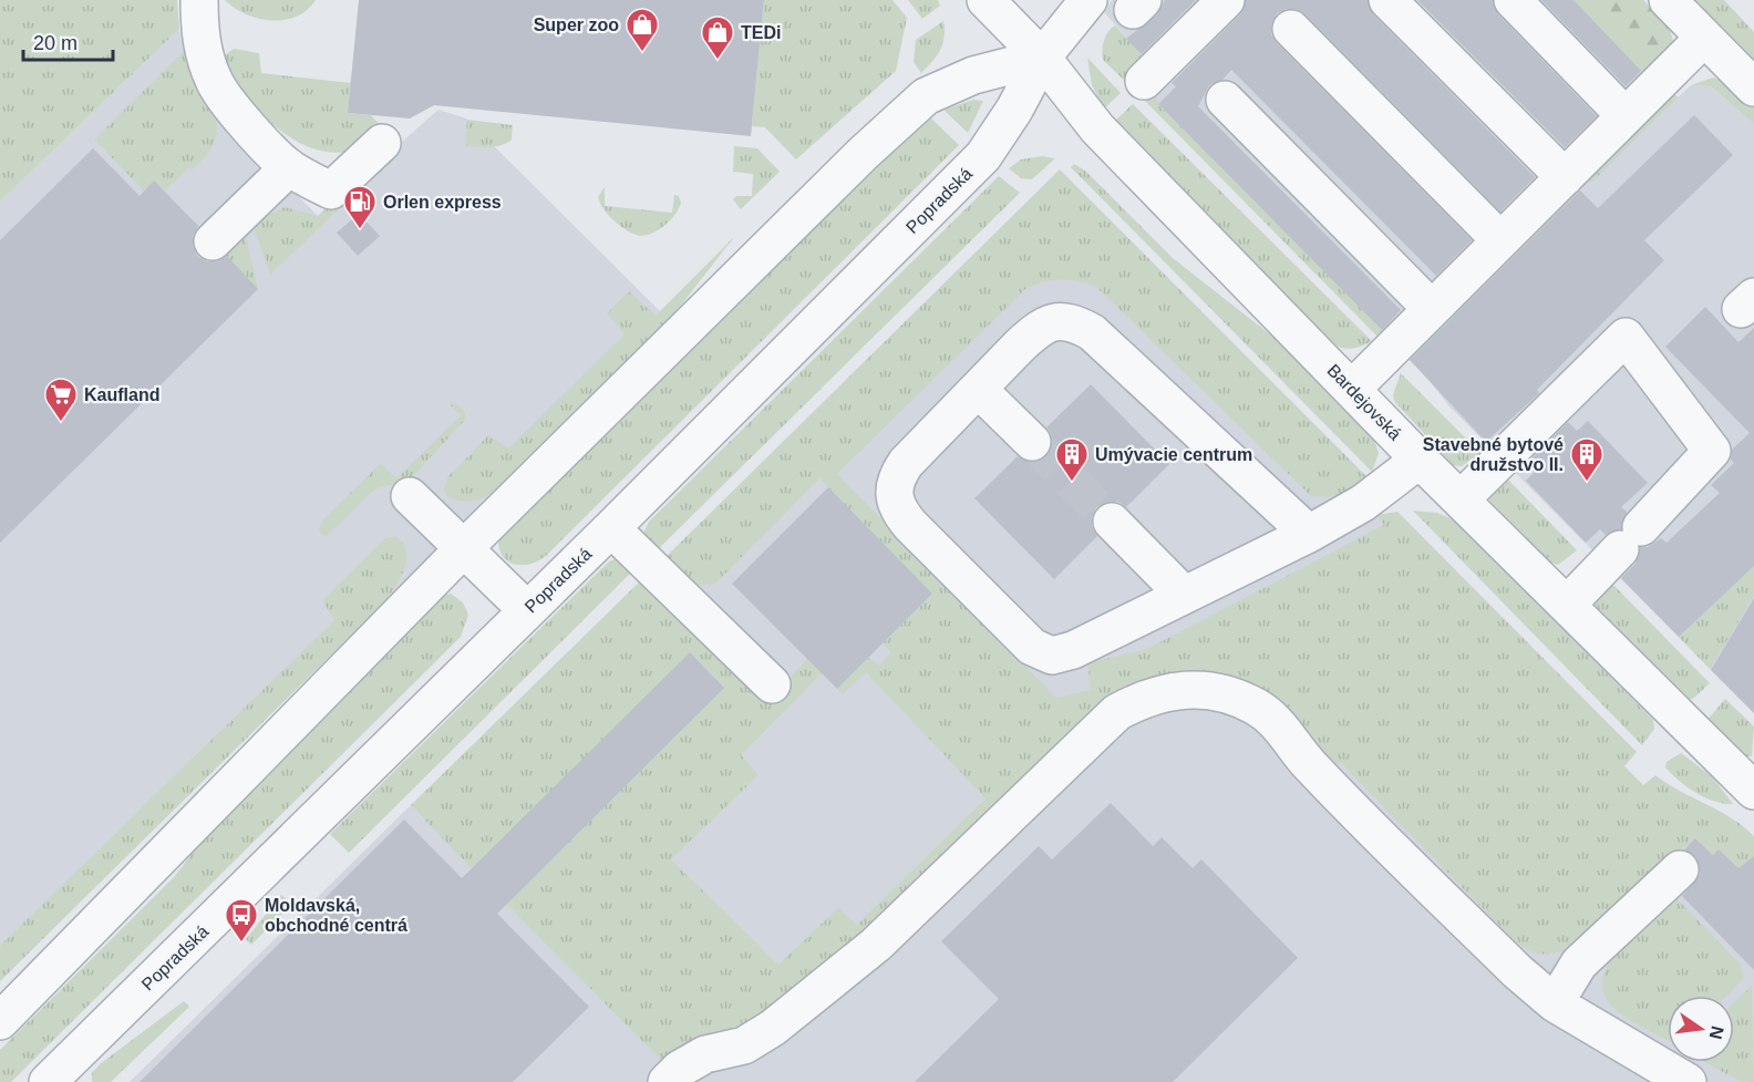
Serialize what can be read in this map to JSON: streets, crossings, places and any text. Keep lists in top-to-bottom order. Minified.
{"streets":{"street":["Popradská","Bardejovská"]},"crossings":[["Popradská","Bardejovská"]],"places":{"shop":["Super zoo","TEDi"],"fuel station":["Orlen express"],"supermarket":["Kaufland"],"building":["Umývacie centrum","Stavebné bytové družstvo II."],"bus stop":["Moldavská, obchodné centrá"]},"scale_bar":"20 m","north":"right"}
